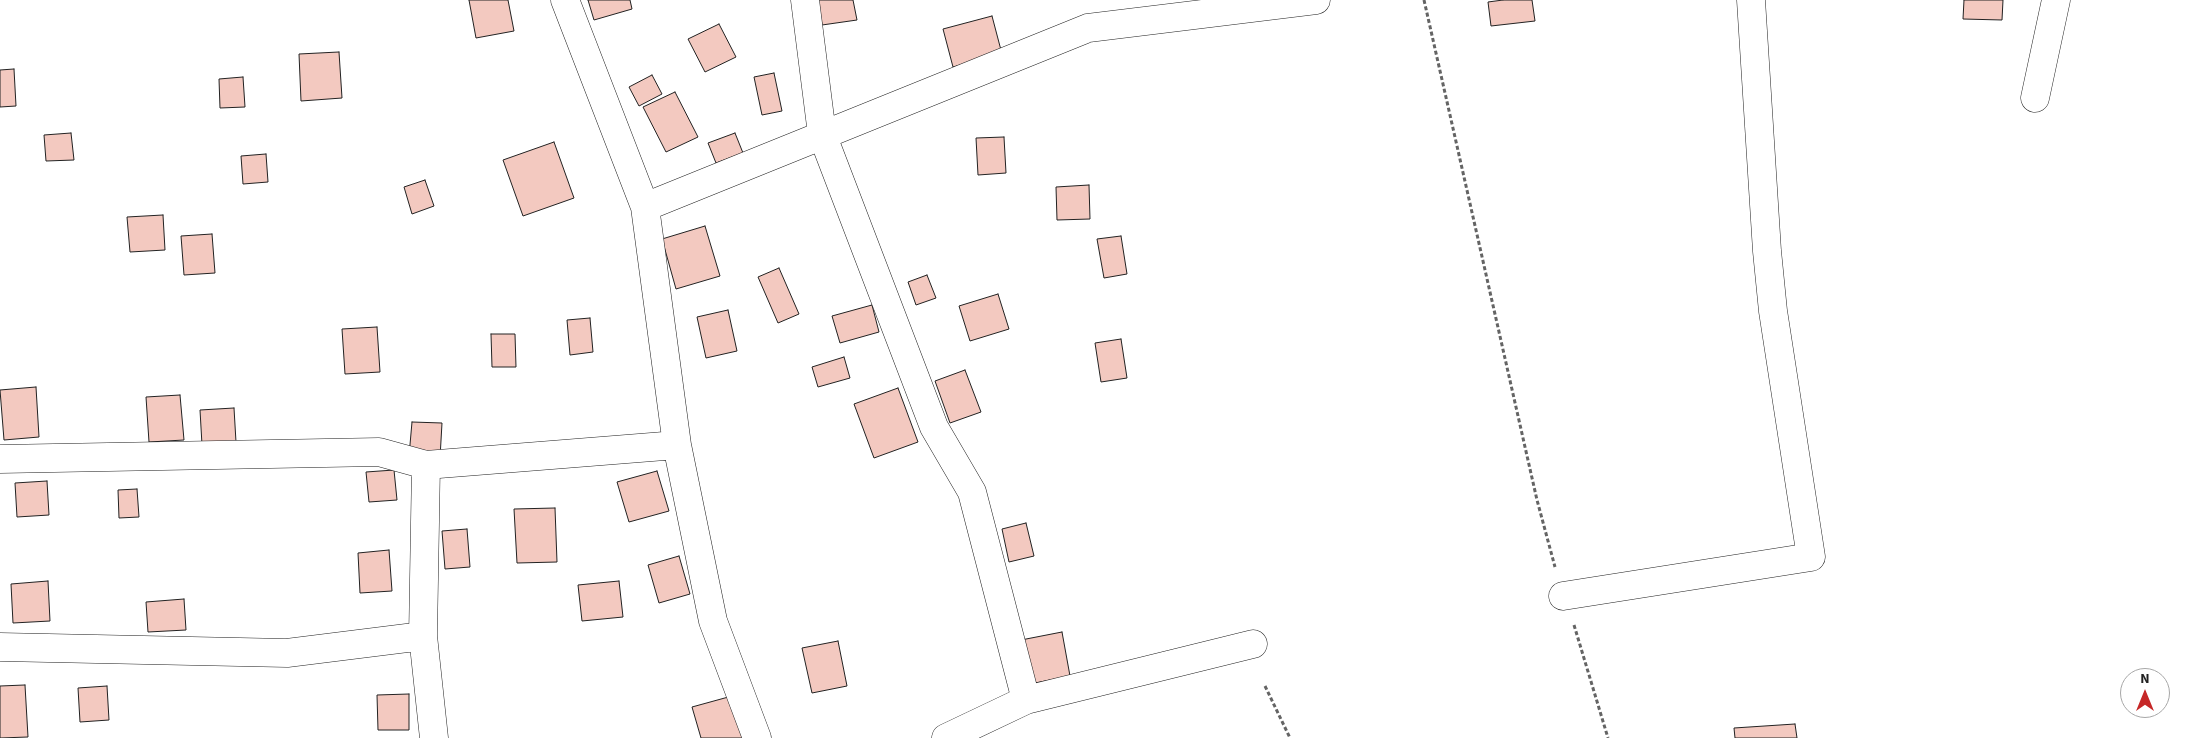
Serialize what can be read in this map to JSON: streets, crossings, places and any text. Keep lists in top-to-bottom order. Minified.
{"north":"top"}
